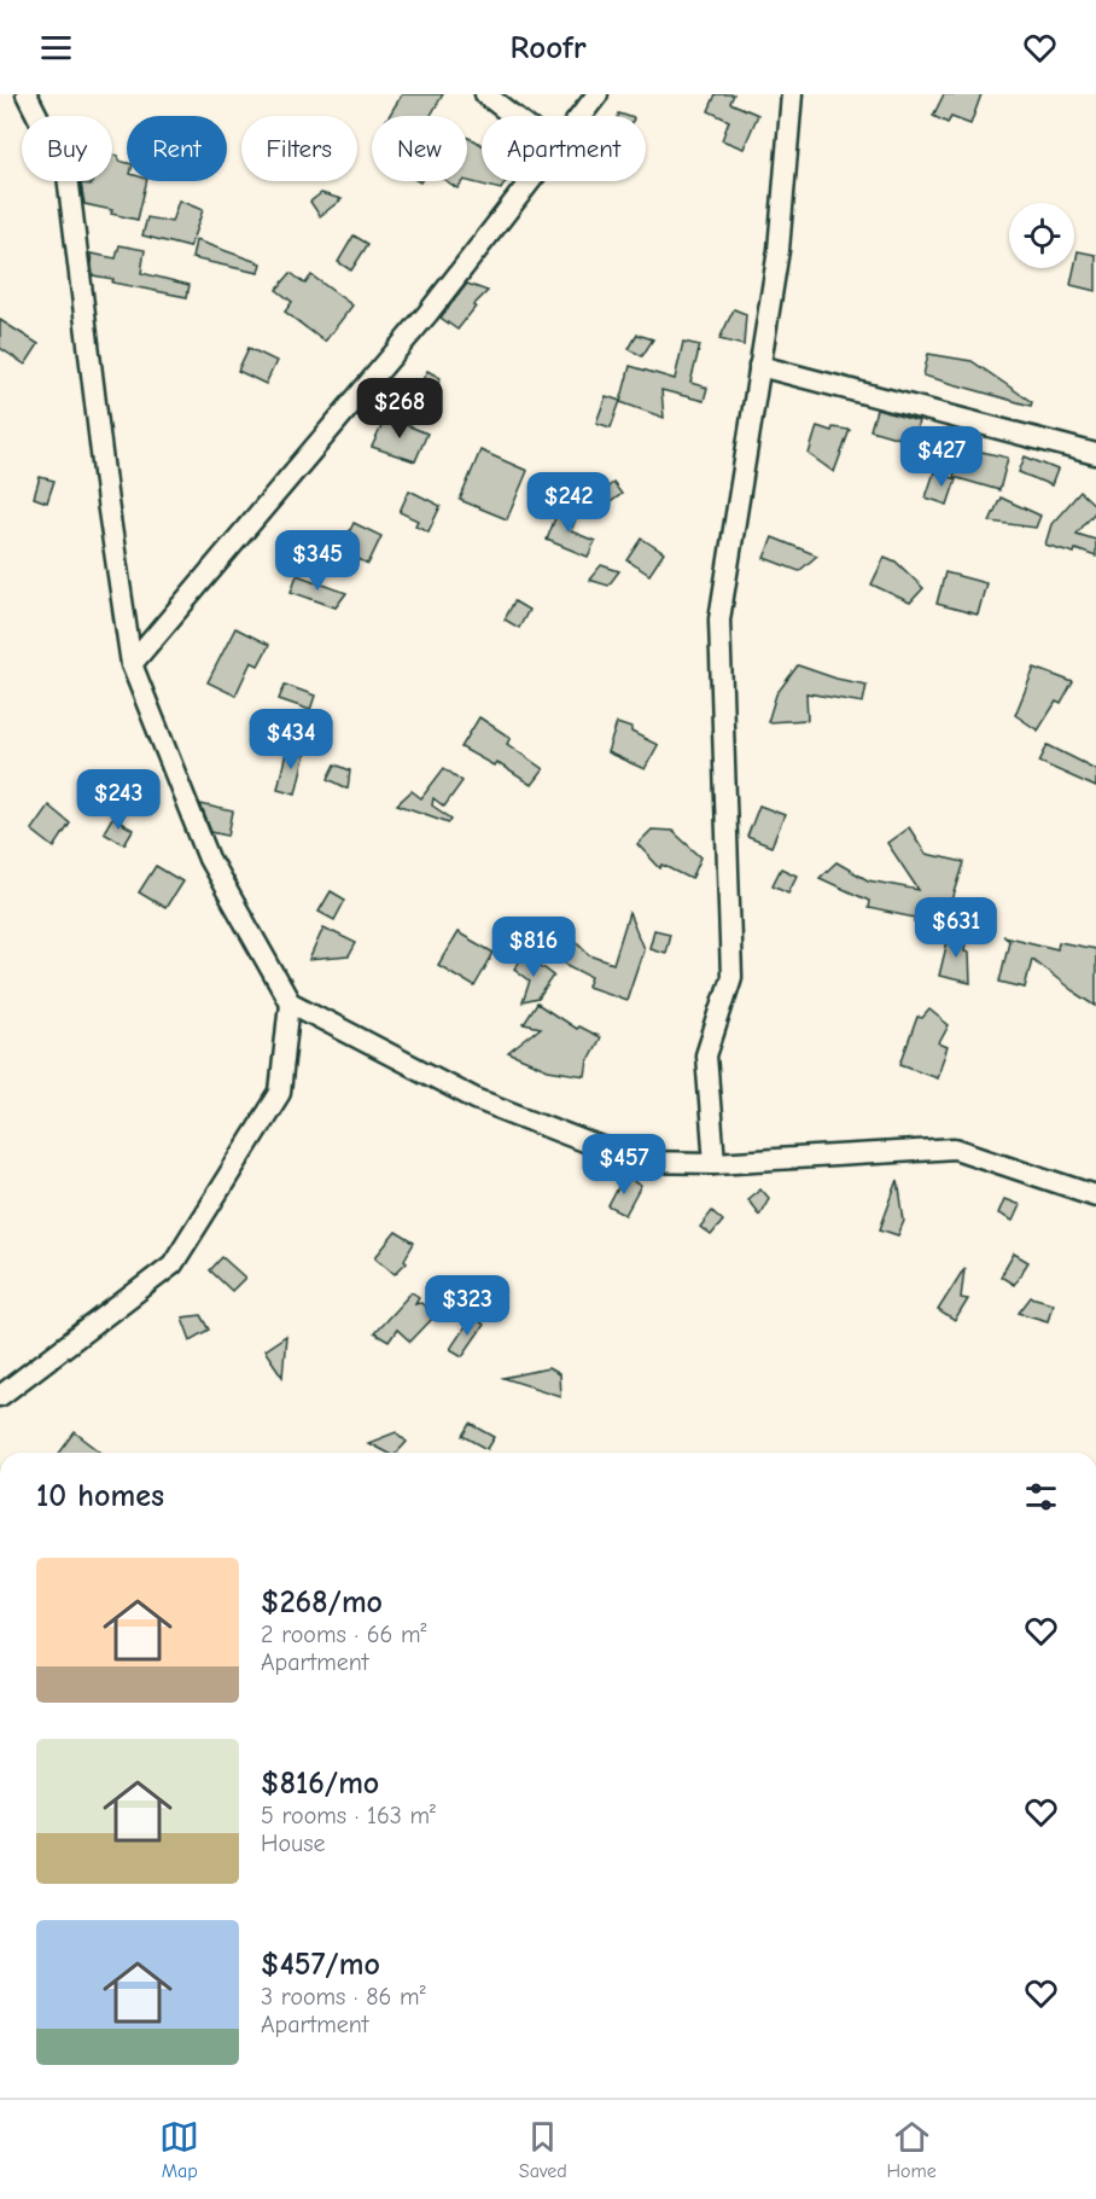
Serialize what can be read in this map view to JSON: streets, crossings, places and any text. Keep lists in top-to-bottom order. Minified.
{"page":{"header":"Roofr","chip":["Buy","Rent","Filters","New","Apartment"],"price":["$268","$427","$242","$345","$434","$243","$631","$816","$457","$323"],"heading":"10 homes","list":[{"name":"$268/mo","note":"2 rooms · 66 m² · Apartment"},{"name":"$816/mo","note":"5 rooms · 163 m² · House"},{"name":"$457/mo","note":"3 rooms · 86 m² · Apartment"}],"tabs":["Map","Saved","Home"]}}
